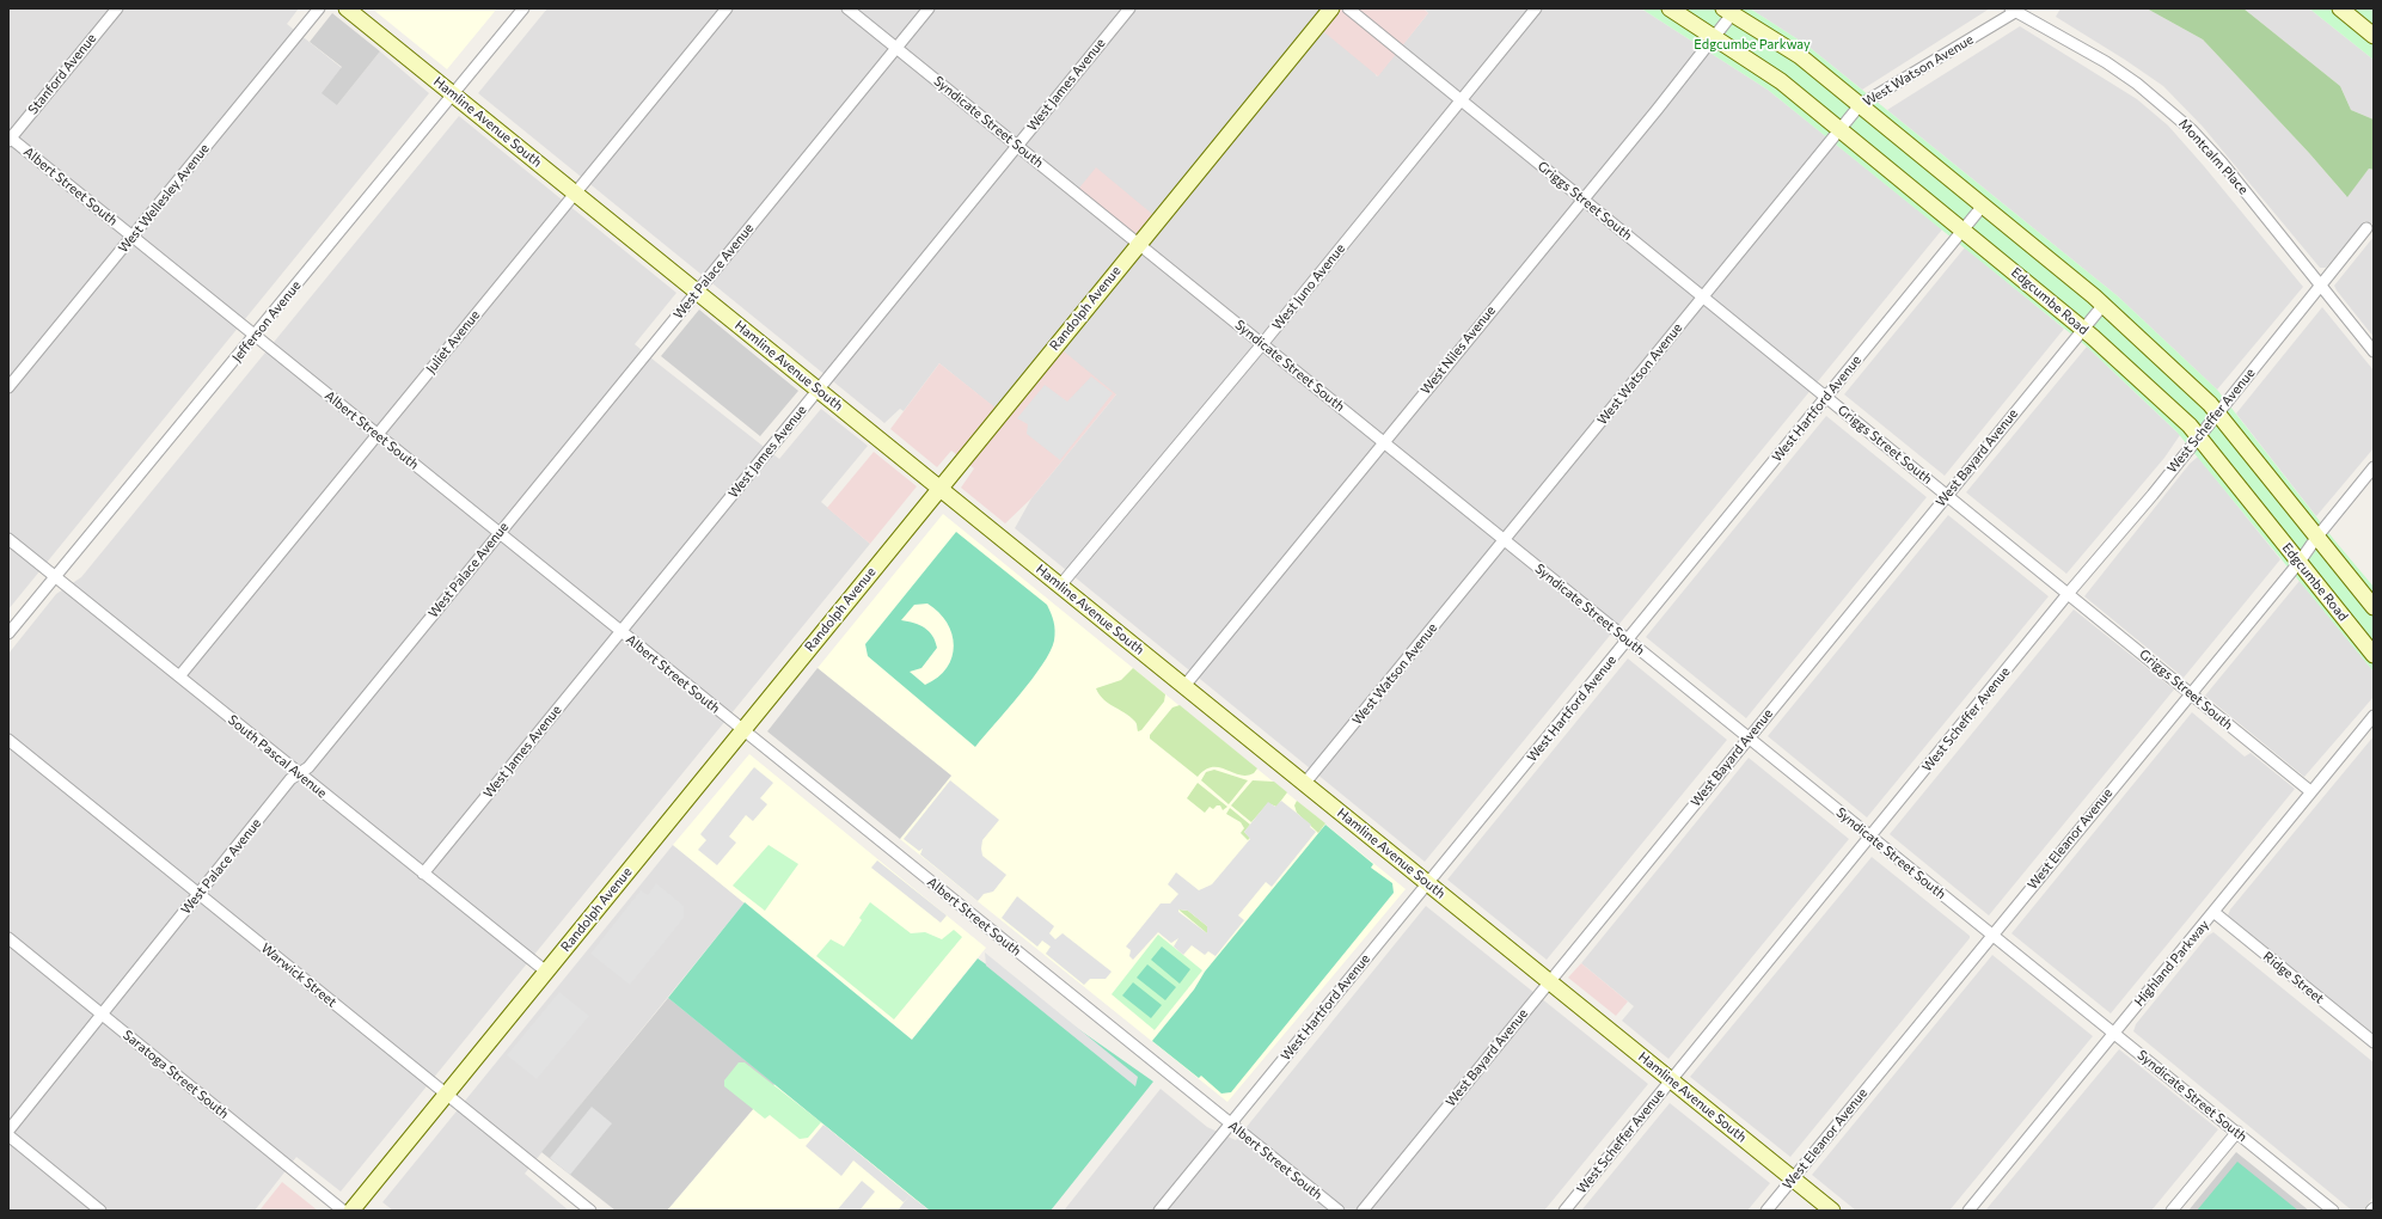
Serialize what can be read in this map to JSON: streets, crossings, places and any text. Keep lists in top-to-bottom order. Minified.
{"streets":{"street":["West Watson Avenue","Stanford Avenue","West James Avenue","Hamline Avenue South","Syndicate Street South","Montcalm Place","Albert Street South","West Wellesley Avenue","Griggs Street South","West Palace Avenue","West Juno Avenue","Edgcumbe Road","Randolph Avenue","Jefferson Avenue","Juliet Avenue","West Niles Avenue","West Hartford Avenue","West Scheffer Avenue","West Bayard Avenue","South Pascal Avenue","West Eleanor Avenue","Highland Parkway","Warwick Street","Ridge Street","Saratoga Street South"]},"crossings":[["West Watson Avenue","Hamline Avenue South"],["West Watson Avenue","Syndicate Street South"],["West Watson Avenue","Montcalm Place"],["West Watson Avenue","Griggs Street South"],["West Watson Avenue","Edgcumbe Road"],["Stanford Avenue","Albert Street South"],["West James Avenue","Hamline Avenue South"],["West James Avenue","Syndicate Street South"],["West James Avenue","Albert Street South"],["West James Avenue","South Pascal Avenue"],["Hamline Avenue South","West Palace Avenue"],["Hamline Avenue South","West Juno Avenue"],["Hamline Avenue South","Randolph Avenue"],["Hamline Avenue South","Jefferson Avenue"],["Hamline Avenue South","Juliet Avenue"],["Hamline Avenue South","West Niles Avenue"],["Hamline Avenue South","West Hartford Avenue"],["Hamline Avenue South","West Scheffer Avenue"],["Hamline Avenue South","West Bayard Avenue"],["Hamline Avenue South","West Eleanor Avenue"],["Syndicate Street South","West Palace Avenue"],["Syndicate Street South","West Juno Avenue"],["Syndicate Street South","Randolph Avenue"],["Syndicate Street South","West Niles Avenue"],["Syndicate Street South","West Hartford Avenue"],["Syndicate Street South","West Scheffer Avenue"],["Syndicate Street South","West Bayard Avenue"],["Syndicate Street South","West Eleanor Avenue"],["Syndicate Street South","Highland Parkway"],["Montcalm Place","West Scheffer Avenue"],["Albert Street South","West Wellesley Avenue"],["Albert Street South","West Palace Avenue"],["Albert Street South","Randolph Avenue"],["Albert Street South","Jefferson Avenue"],["Albert Street South","Juliet Avenue"],["Albert Street South","West Hartford Avenue"],["Griggs Street South","West Juno Avenue"],["Griggs Street South","West Niles Avenue"],["Griggs Street South","West Hartford Avenue"],["Griggs Street South","West Scheffer Avenue"],["Griggs Street South","West Bayard Avenue"],["Griggs Street South","West Eleanor Avenue"],["Griggs Street South","Highland Parkway"],["West Palace Avenue","South Pascal Avenue"],["West Palace Avenue","Warwick Street"],["West Palace Avenue","Saratoga Street South"],["Edgcumbe Road","West Niles Avenue"],["Edgcumbe Road","West Hartford Avenue"],["Edgcumbe Road","West Scheffer Avenue"],["Edgcumbe Road","West Bayard Avenue"],["Edgcumbe Road","West Eleanor Avenue"],["Randolph Avenue","South Pascal Avenue"],["Randolph Avenue","Warwick Street"],["Jefferson Avenue","South Pascal Avenue"],["Juliet Avenue","South Pascal Avenue"],["Highland Parkway","Ridge Street"]],"parks":["Edgcumbe Parkway"]}
